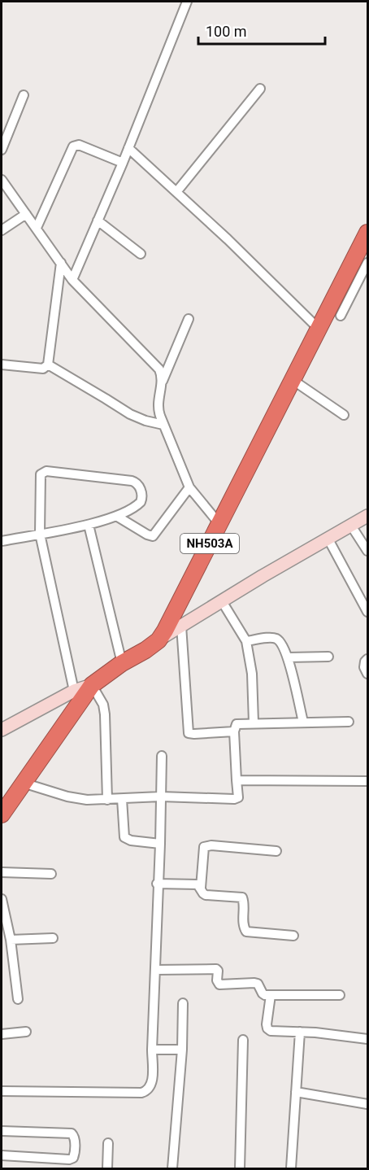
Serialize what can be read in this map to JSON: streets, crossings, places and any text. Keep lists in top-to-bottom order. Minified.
{"streets":{"highway":["NH503A"]},"scale_bar":"100 m"}
